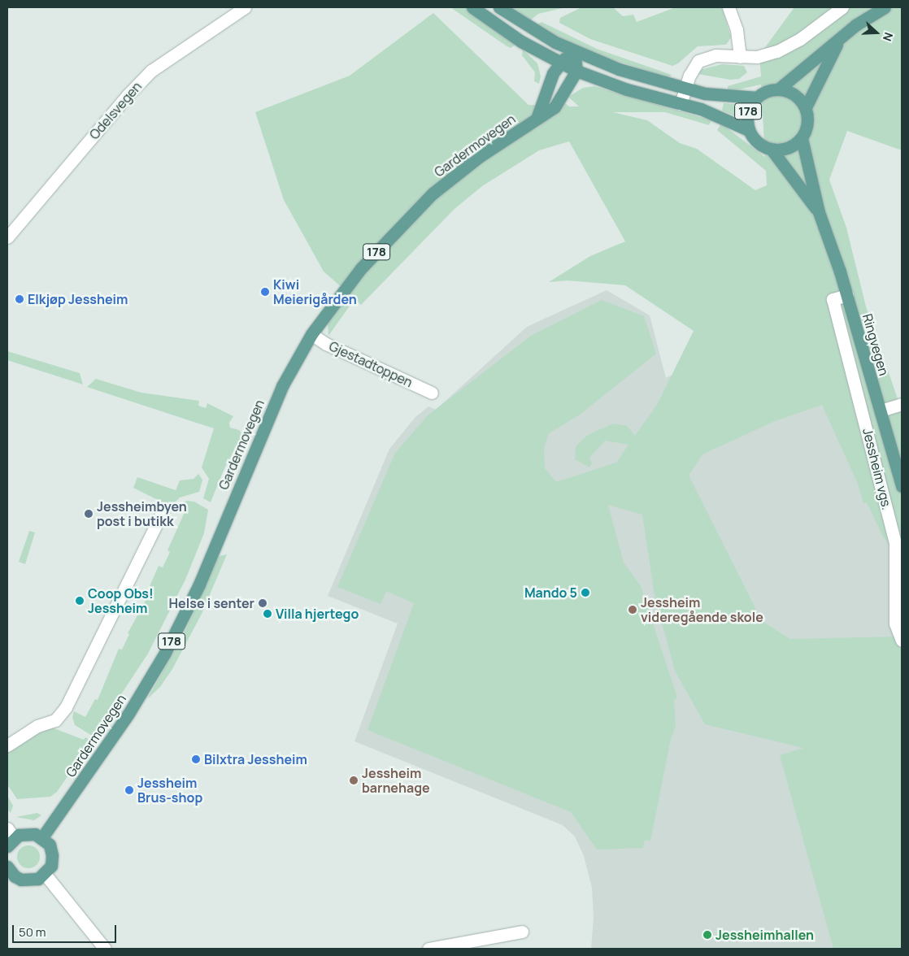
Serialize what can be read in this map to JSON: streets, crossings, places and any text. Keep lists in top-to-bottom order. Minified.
{"streets":{"main road":["178","Gardermovegen","Ringvegen"],"street":["Odelsvegen","Gjestadtoppen","Jessheim vgs."]},"crossings":[["178","Gardermovegen"],["178","Ringvegen"],["Gardermovegen","Gjestadtoppen"],["Ringvegen","Jessheim vgs."]],"places":["Kiwi Meierigården","Elkjøp Jessheim","Jessheimbyen post i butikk","Mando 5","Coop Obs! Jessheim","Helse i senter","Jessheim videregående skole","Villa hjertego","Bilxtra Jessheim","Jessheim barnehage","Jessheim Brus-shop","Jessheimhallen"],"scale_bar":"50 m","north":"right"}
